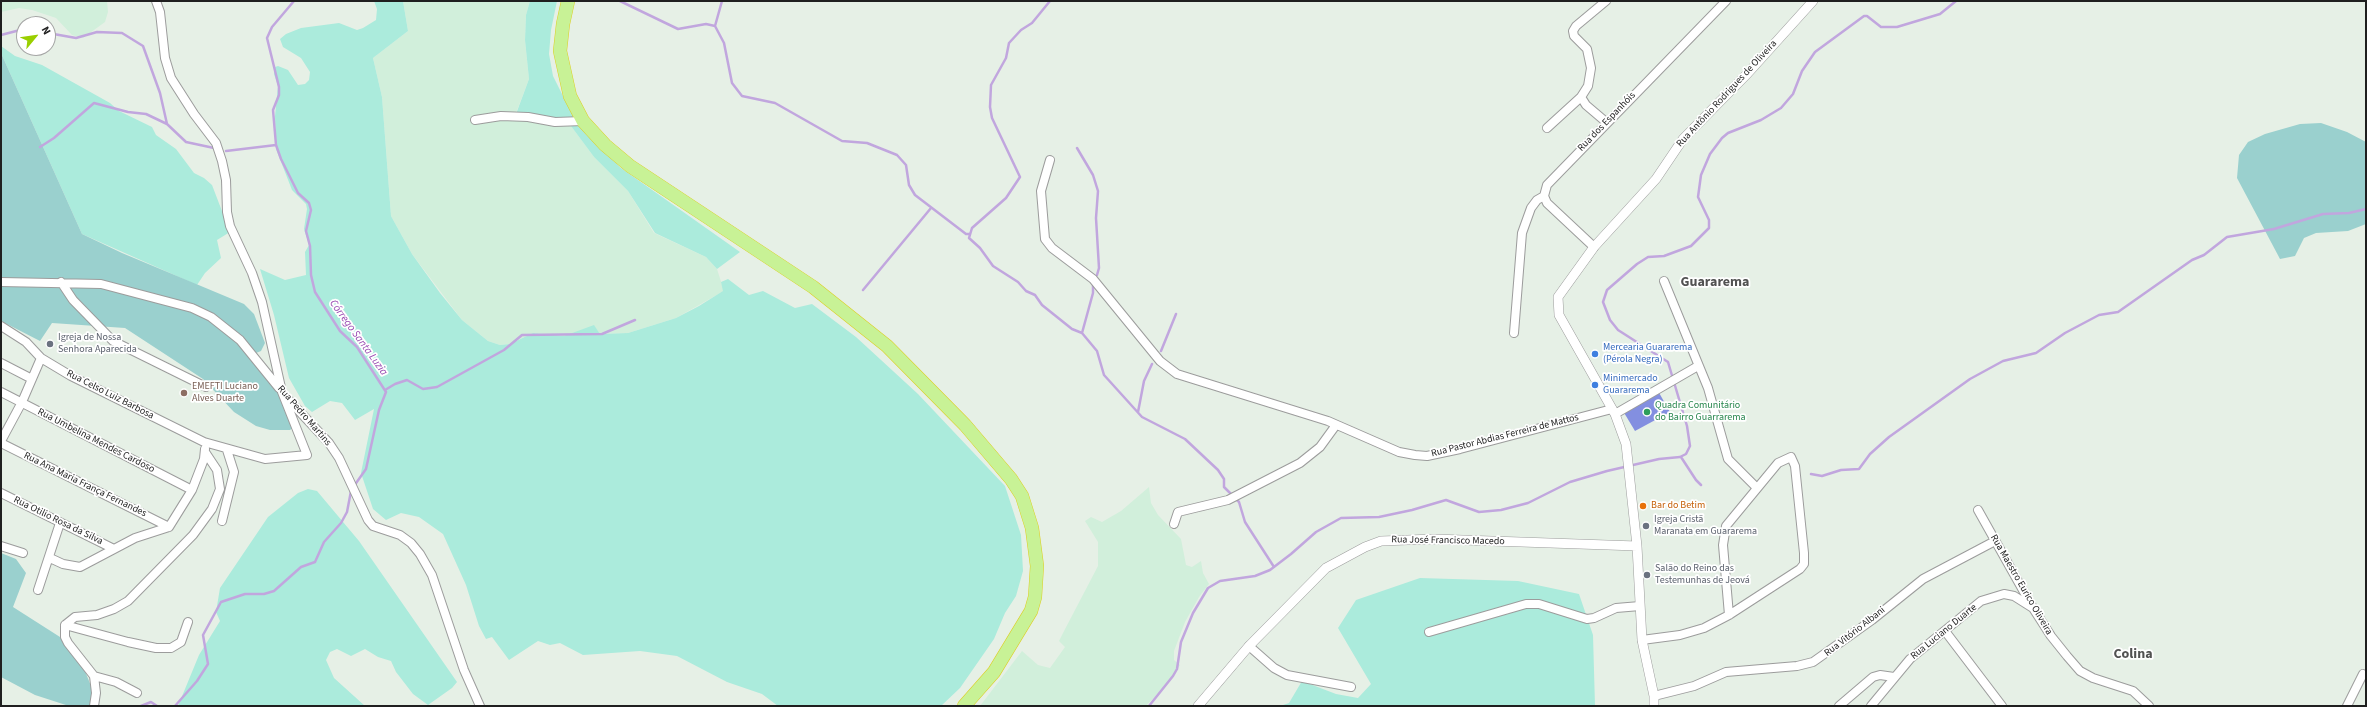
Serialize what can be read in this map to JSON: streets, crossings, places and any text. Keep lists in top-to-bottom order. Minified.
{"streets":{"street":["Rua Antônio Rodrigues de Oliveira","Rua dos Espanhóis","Rua Celso Luiz Barbosa","Rua Pedro Martins","Rua Pastor Abdias Ferreira de Mattos","Rua Umbelina Mendes Cardoso","Rua Ana Maria França Fernandes","Rua Otilio Rosa da Silva","Rua José Francisco Macedo","Rua Maestro Eurico Oliveira","Rua Vitório Albani","Rua Luciano Duarte"]},"crossings":[["Rua Antônio Rodrigues de Oliveira","Rua Pastor Abdias Ferreira de Mattos"],["Rua Antônio Rodrigues de Oliveira","Rua José Francisco Macedo"],["Rua Antônio Rodrigues de Oliveira","Rua Vitório Albani"],["Rua Celso Luiz Barbosa","Rua Pedro Martins"],["Rua Maestro Eurico Oliveira","Rua Vitório Albani"],["Rua Maestro Eurico Oliveira","Rua Luciano Duarte"]],"districts":["Guararema","Colina"],"water":["Córrego Santa Luzia"],"places":["Igreja de Nossa Senhora Aparecida","Mercearia Guararema (Pérola Negra)","Minimercado Guararema","EMEFTI Luciano Alves Duarte","Quadra Comunitário do Bairro Guarrarema","Bar do Betim","Igreja Cristã Maranata em Guararema","Salão do Reino das Testemunhas de Jeová"],"north":"top right"}
